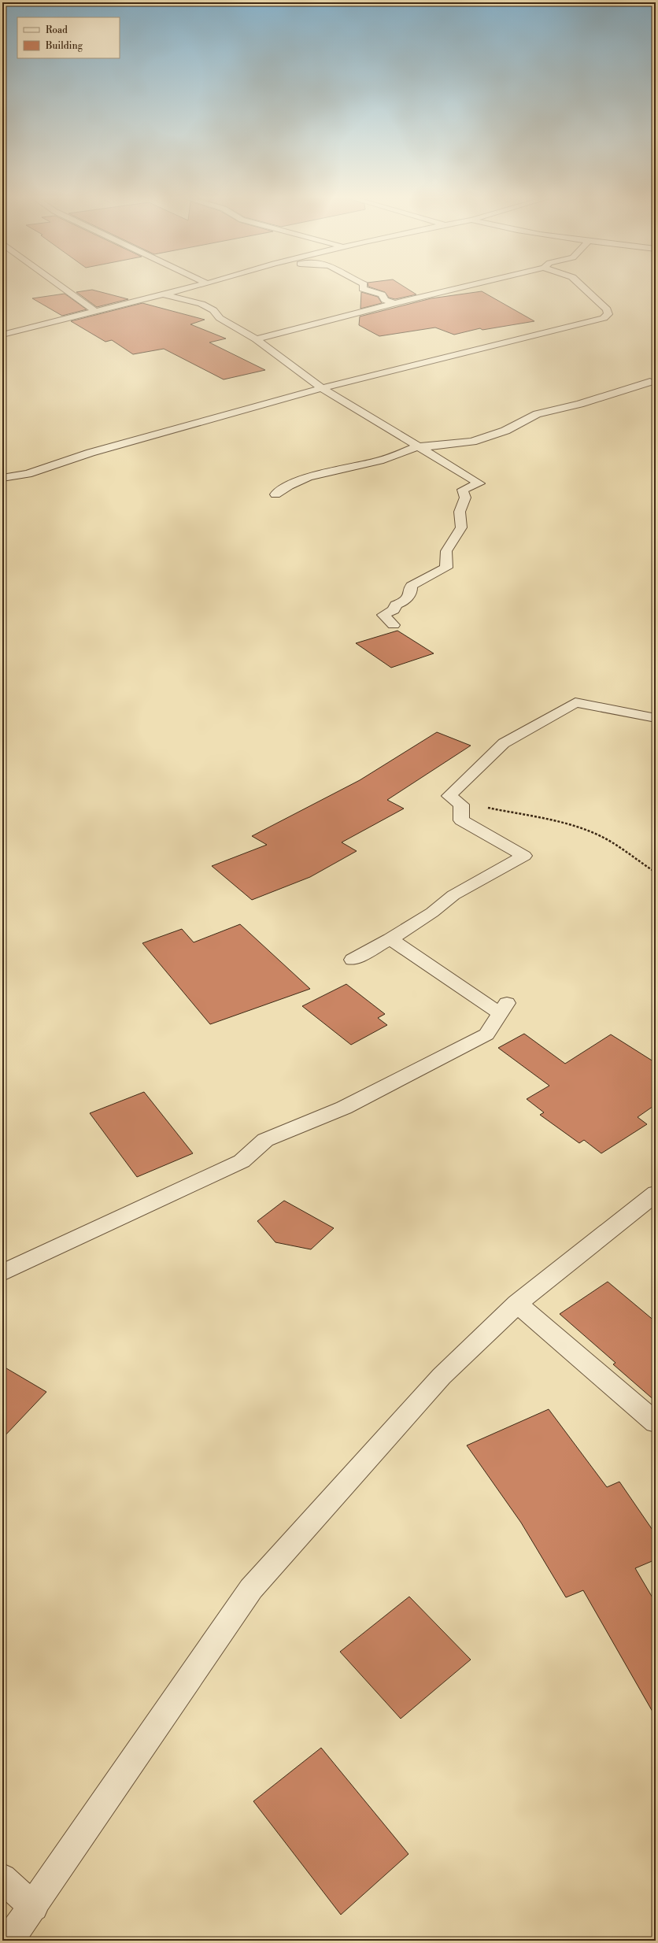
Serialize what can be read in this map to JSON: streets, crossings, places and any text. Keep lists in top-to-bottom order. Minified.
{"legend":["Road","Building"]}
